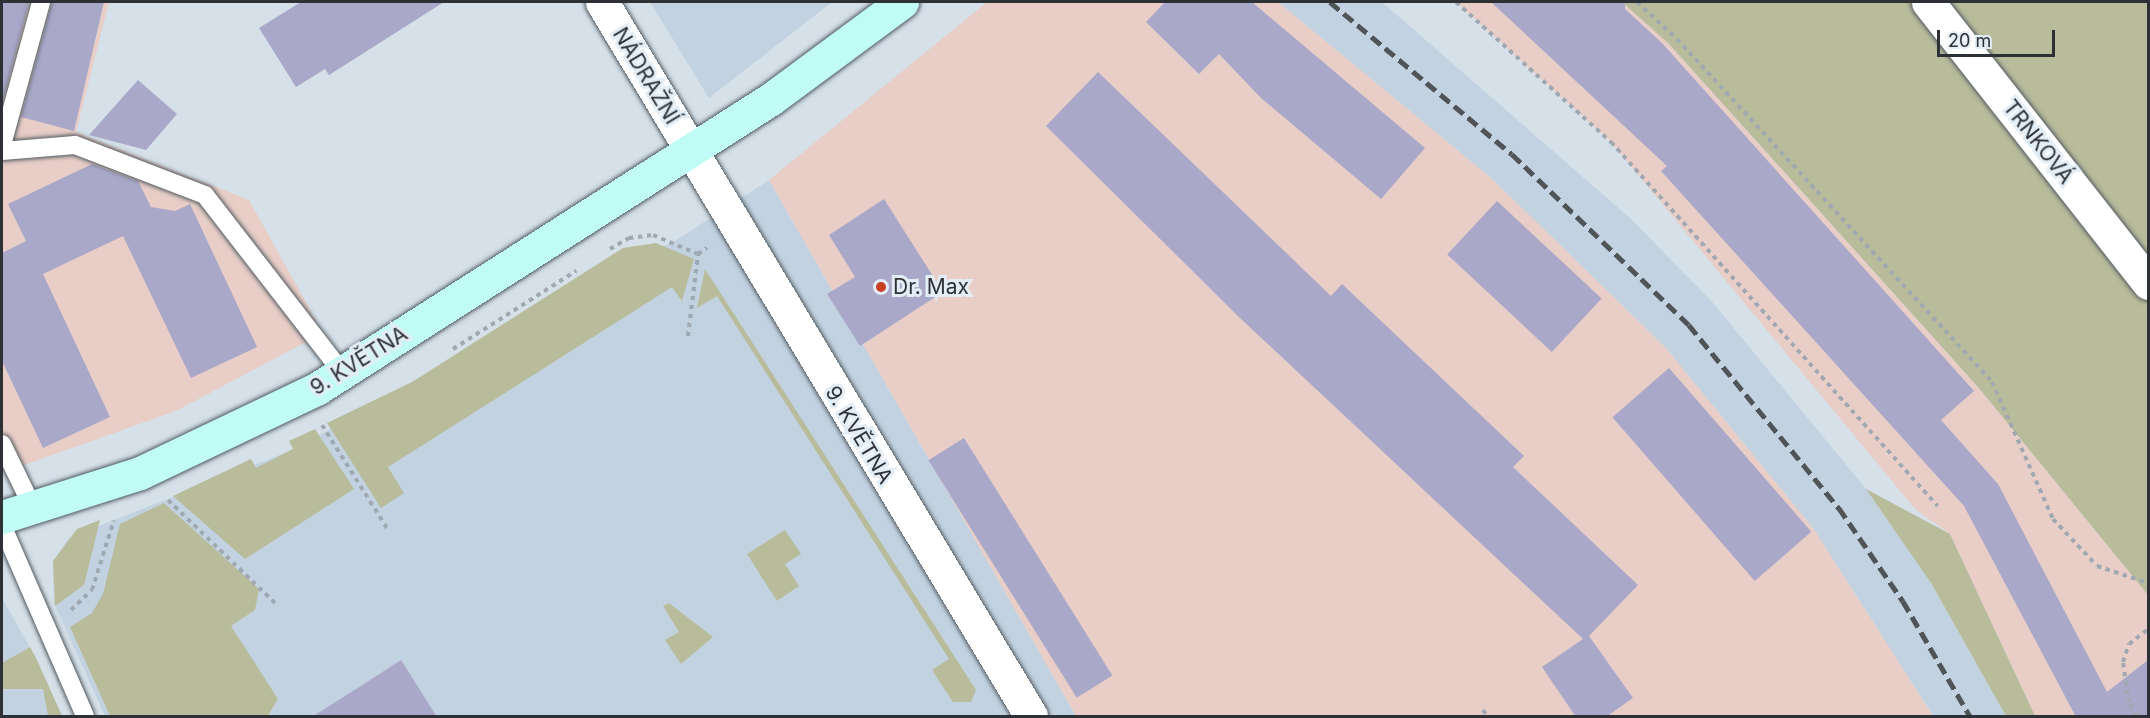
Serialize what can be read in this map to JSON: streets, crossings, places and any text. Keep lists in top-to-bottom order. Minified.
{"streets":{"street":["NÁDRAŽNÍ","TRNKOVÁ","9. KVĚTNA"]},"crossings":[["NÁDRAŽNÍ","9. KVĚTNA"]],"places":["Dr. Max"],"scale_bar":"20 m"}
